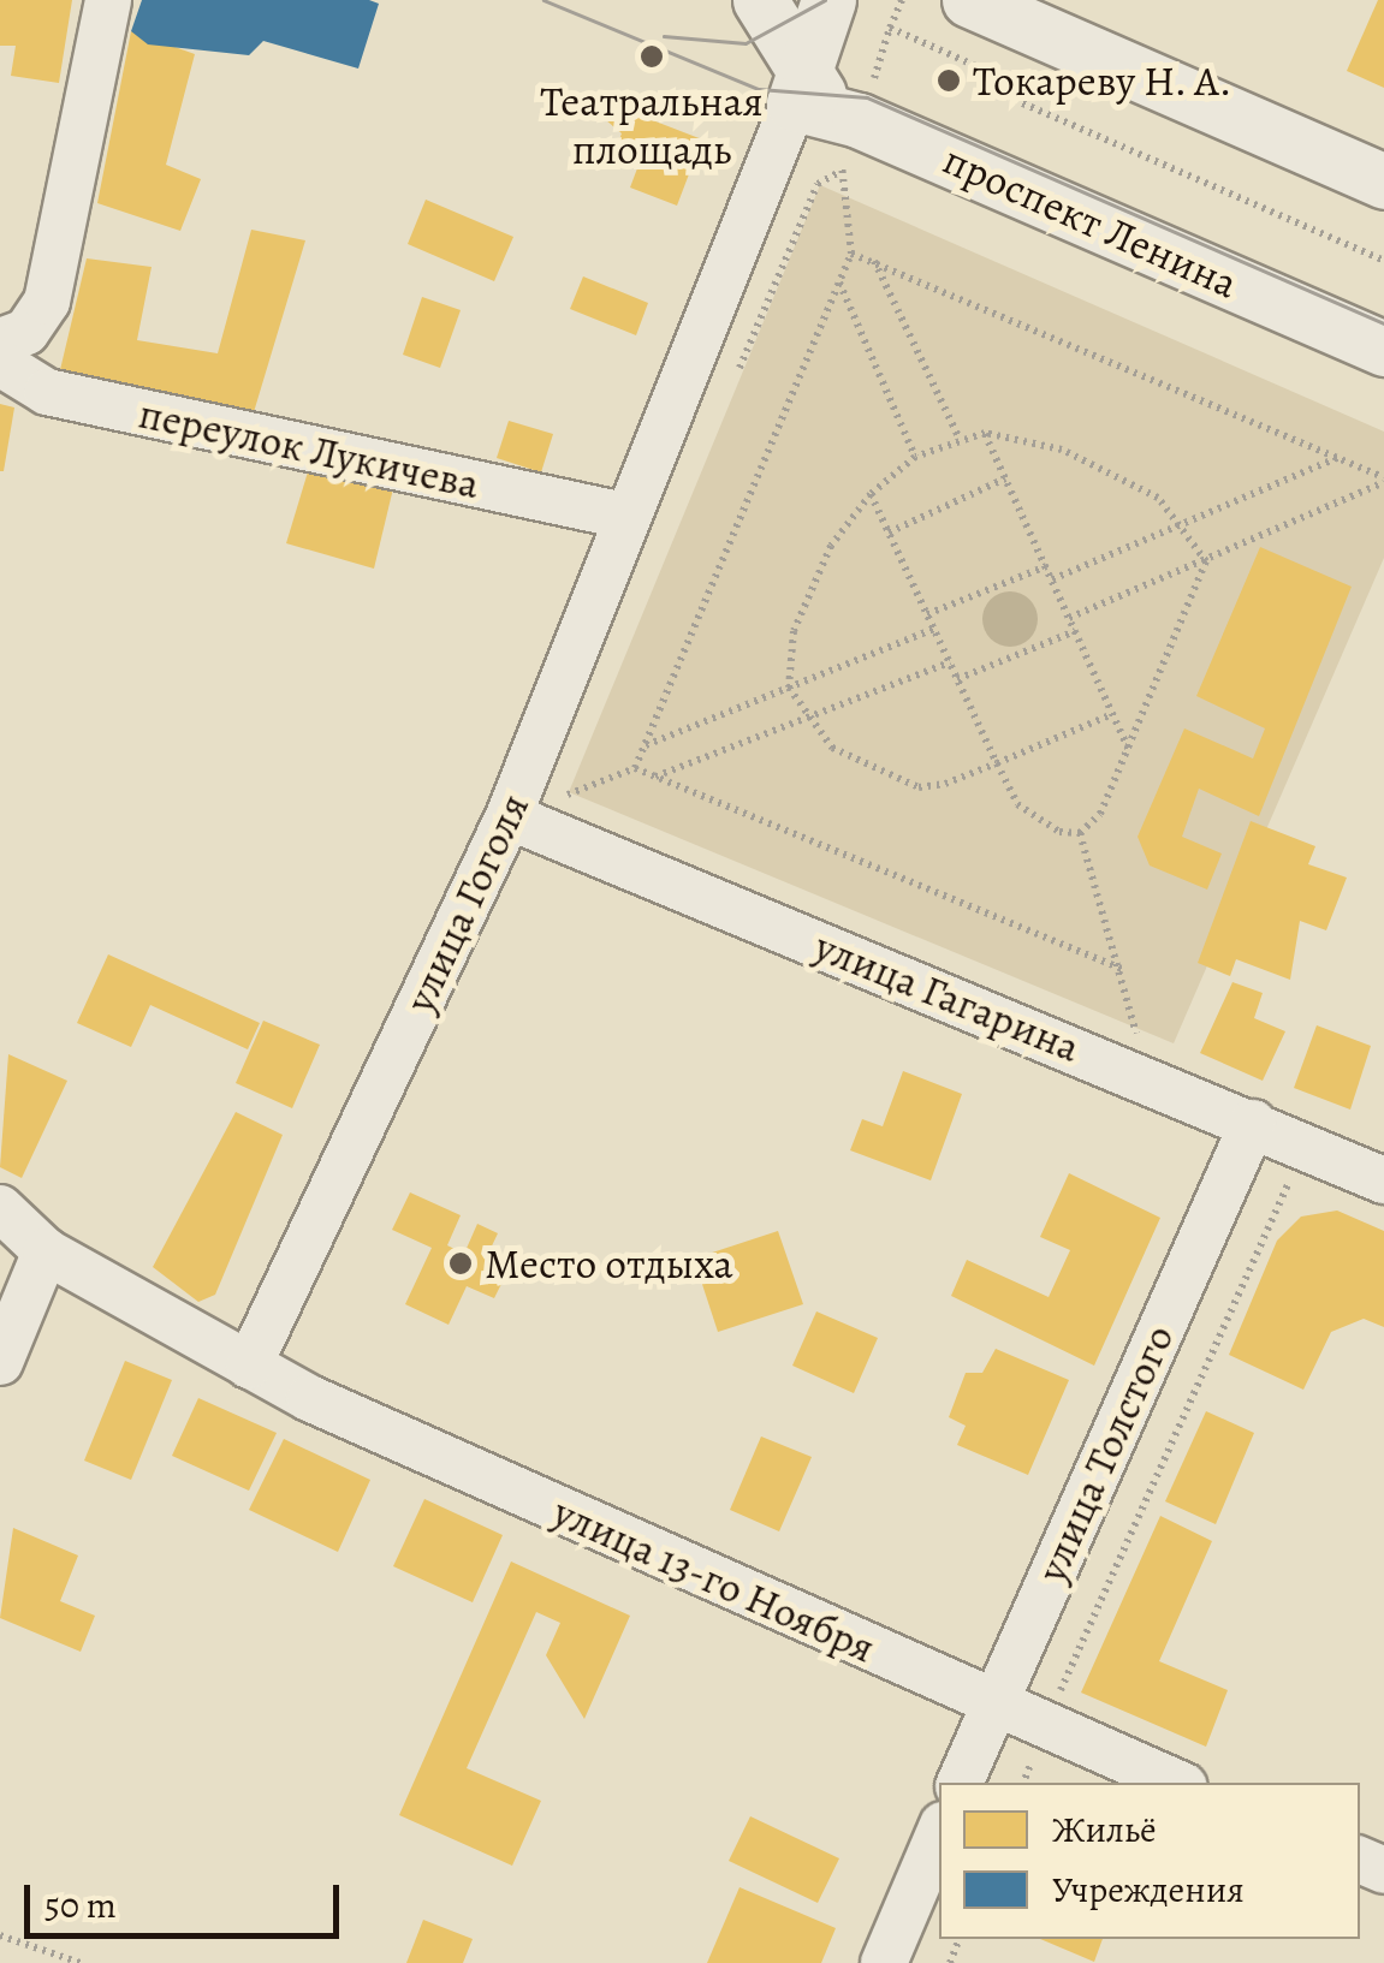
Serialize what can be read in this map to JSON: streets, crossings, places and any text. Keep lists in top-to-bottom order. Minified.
{"streets":{"street":["проспект Ленина","переулок Лукичева","улица Гоголя","улица Гагарина","улица Толстого","улица 13-го Ноября"]},"crossings":[["проспект Ленина","улица Гоголя"],["переулок Лукичева","улица Гоголя"],["улица Гоголя","улица Гагарина"],["улица Гоголя","улица 13-го Ноября"],["улица Гагарина","улица Толстого"],["улица Толстого","улица 13-го Ноября"]],"places":["Театральная площадь","Токареву Н. А.","Место отдыха"],"legend":["Жильё","Учреждения"],"scale_bar":"50 m"}
